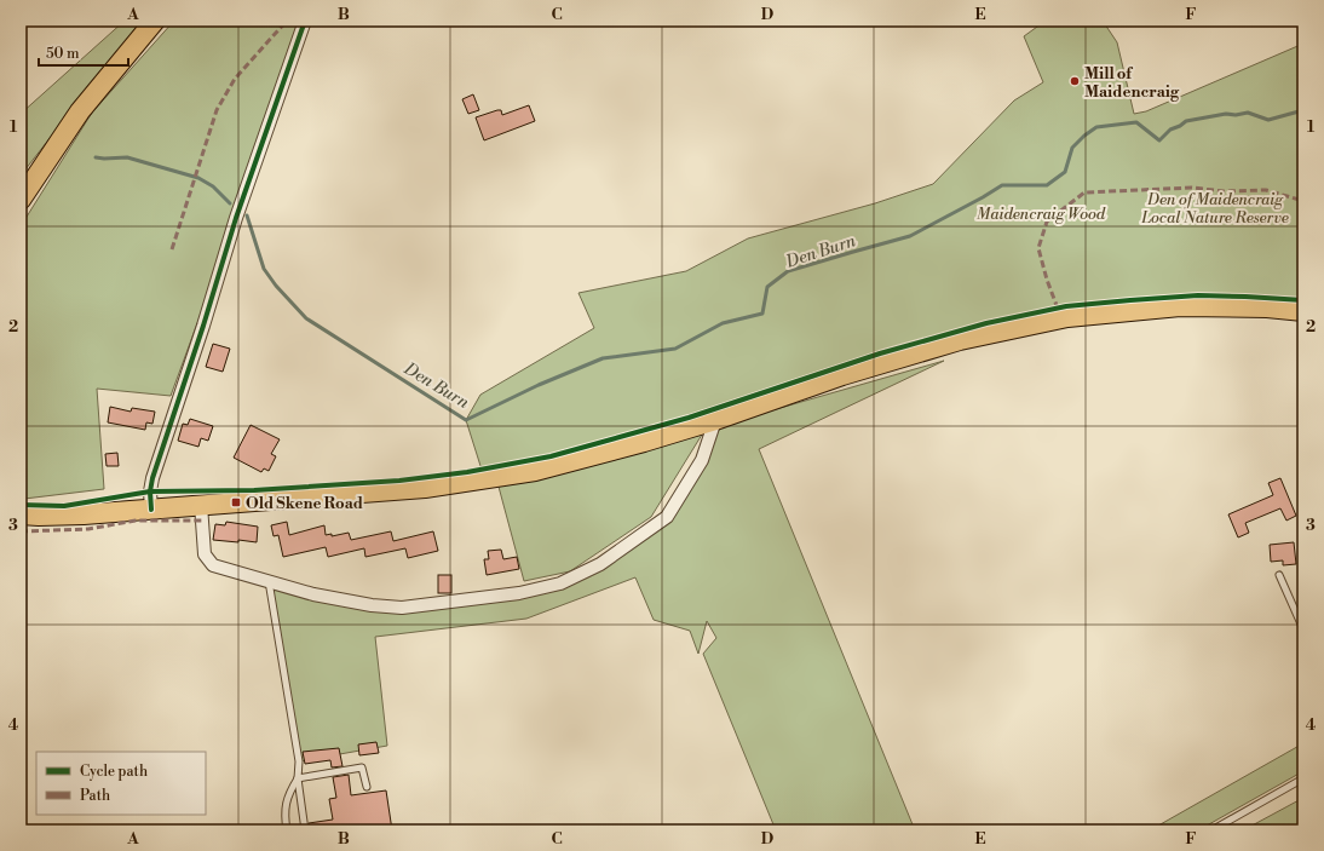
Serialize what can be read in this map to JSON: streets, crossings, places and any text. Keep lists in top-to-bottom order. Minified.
{"water":["Den Burn"],"parks":["Den of Maidencraig Local Nature Reserve","Maidencraig Wood"],"places":{"other":["Mill of Maidencraig"],"transit":["Old Skene Road"]},"legend":["Cycle path","Path"],"scale_bar":"50 m","grid":{"columns":["A","B","C","D","E","F"],"rows":["1","2","3","4"]}}
